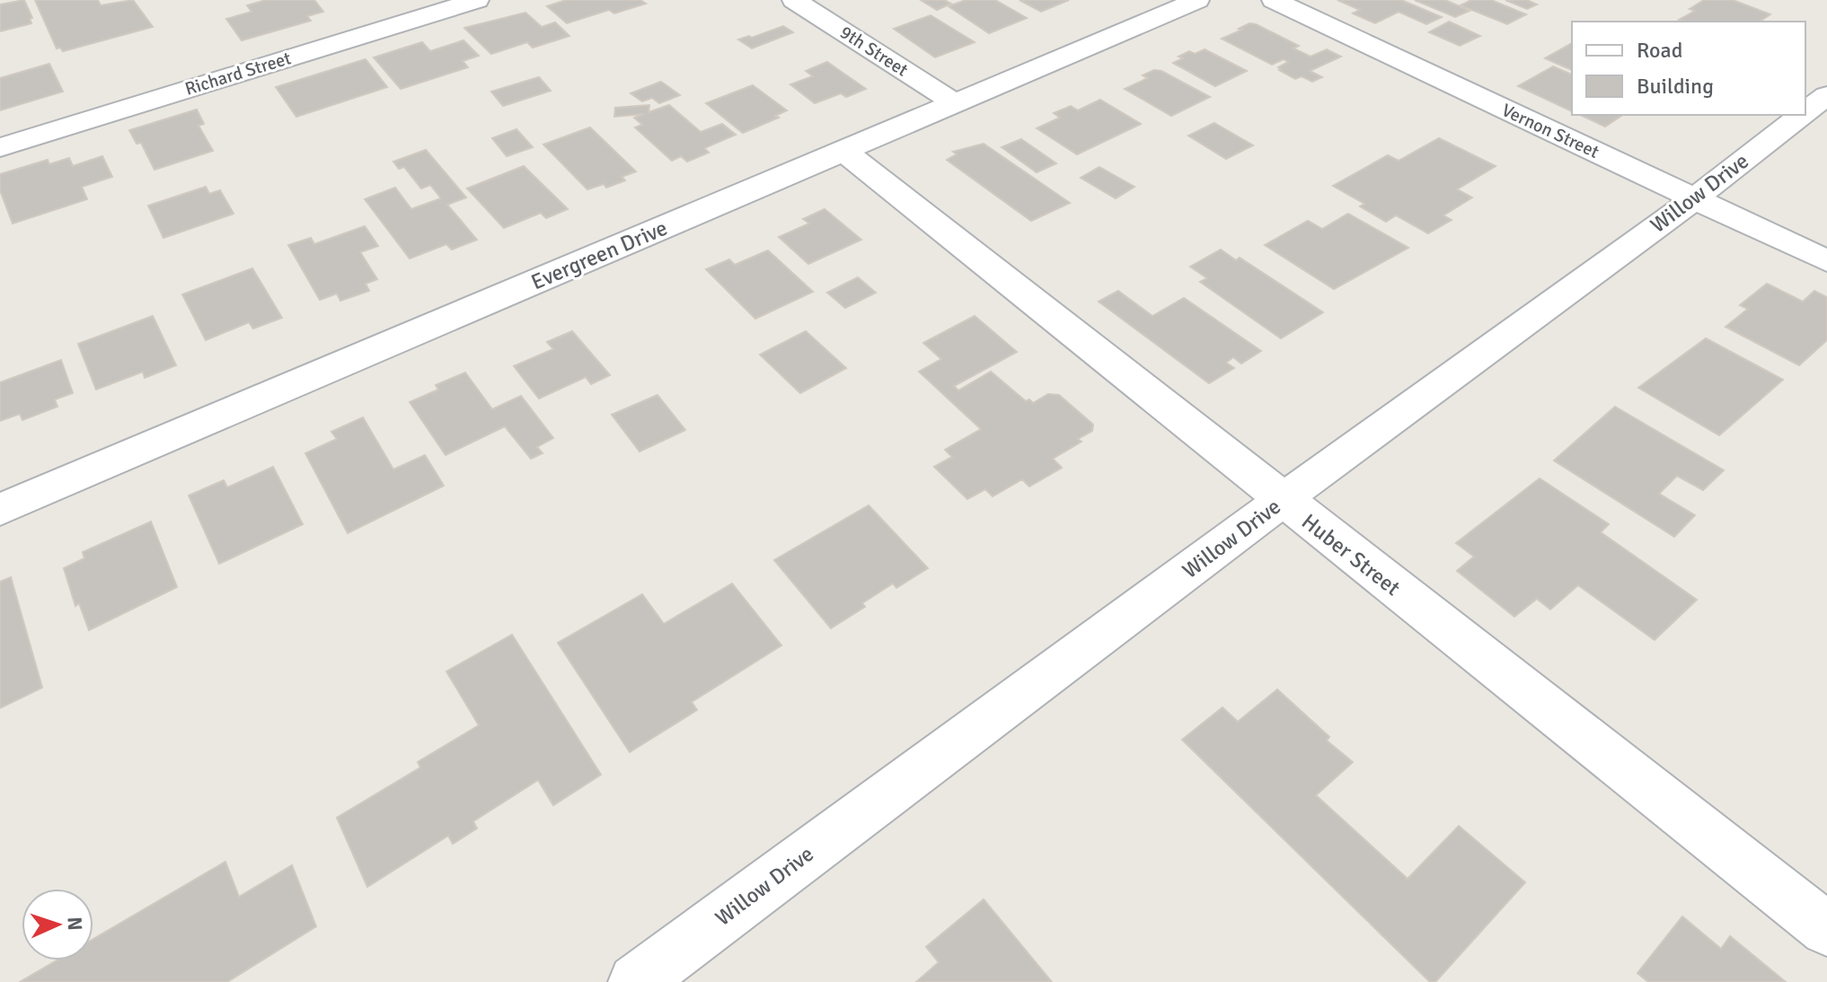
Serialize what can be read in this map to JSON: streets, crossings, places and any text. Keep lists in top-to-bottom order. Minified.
{"streets":{"street":["9th Street","Richard Street","Vernon Street","Willow Drive","Evergreen Drive","Huber Street"]},"crossings":[["9th Street","Evergreen Drive"],["Vernon Street","Willow Drive"],["Willow Drive","Huber Street"],["Evergreen Drive","Huber Street"]],"legend":["Road","Building"],"north":"right"}
